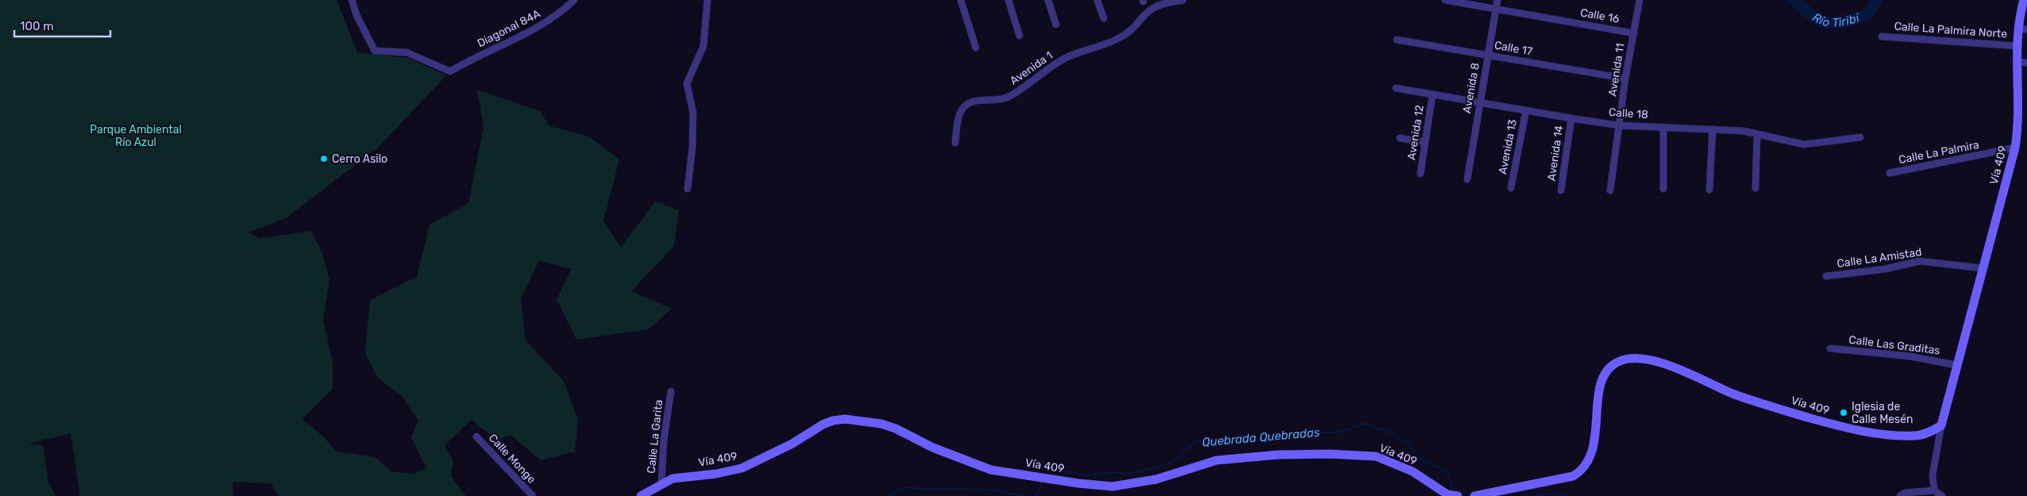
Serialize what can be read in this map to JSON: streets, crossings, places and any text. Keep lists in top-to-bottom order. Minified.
{"streets":{"street":["Calle 16","Diagonal 84A","Calle La Palmira Norte","Calle 17","Avenida 1","Avenida 11","Avenida 8","Calle 18","Avenida 12","Avenida 13","Calle La Palmira","Avenida 14","Vía 409","Calle La Amistad","Calle Las Graditas","Calle La Garita","Calle Monge"]},"crossings":[["Calle 16","Avenida 11"],["Calle 16","Avenida 8"],["Calle La Palmira Norte","Vía 409"],["Calle 17","Avenida 11"],["Calle 17","Avenida 8"],["Avenida 11","Calle 18"],["Avenida 8","Calle 18"],["Calle 18","Avenida 12"],["Calle 18","Avenida 13"],["Calle 18","Avenida 14"],["Calle La Palmira","Vía 409"],["Vía 409","Calle La Amistad"],["Vía 409","Calle Las Graditas"],["Vía 409","Calle La Garita"]],"water":["Río Tiribí","Quebrada Quebradas"],"parks":["Parque Ambiental Río Azul"],"places":["Cerro Asilo","Iglesia de Calle Mesén"],"scale_bar":"100 m"}
